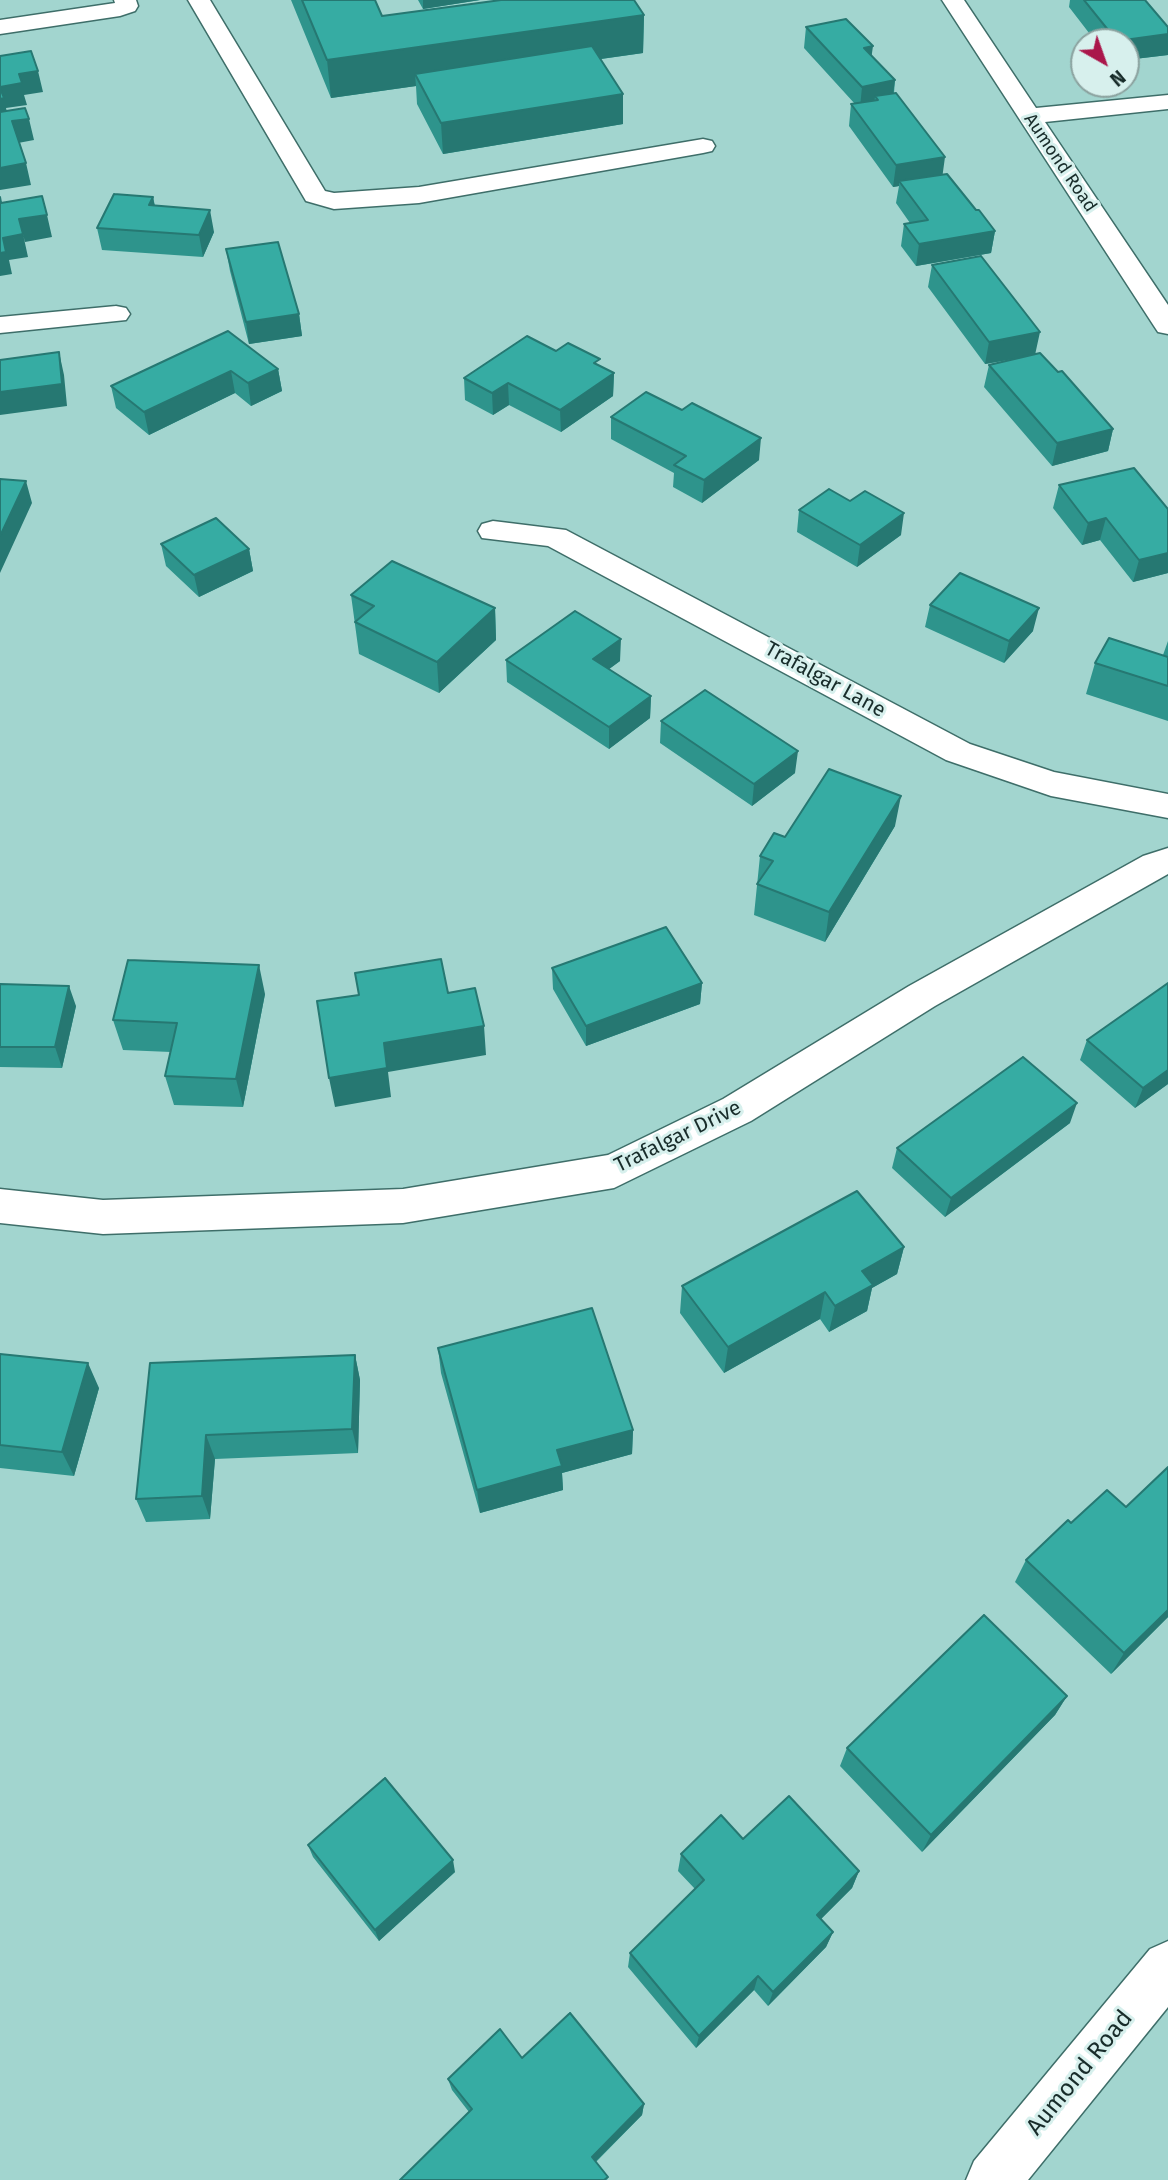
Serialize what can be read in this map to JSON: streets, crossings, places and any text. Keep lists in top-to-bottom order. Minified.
{"streets":{"street":["Aumond Road","Trafalgar Lane","Trafalgar Drive"]},"north":"bottom right"}
